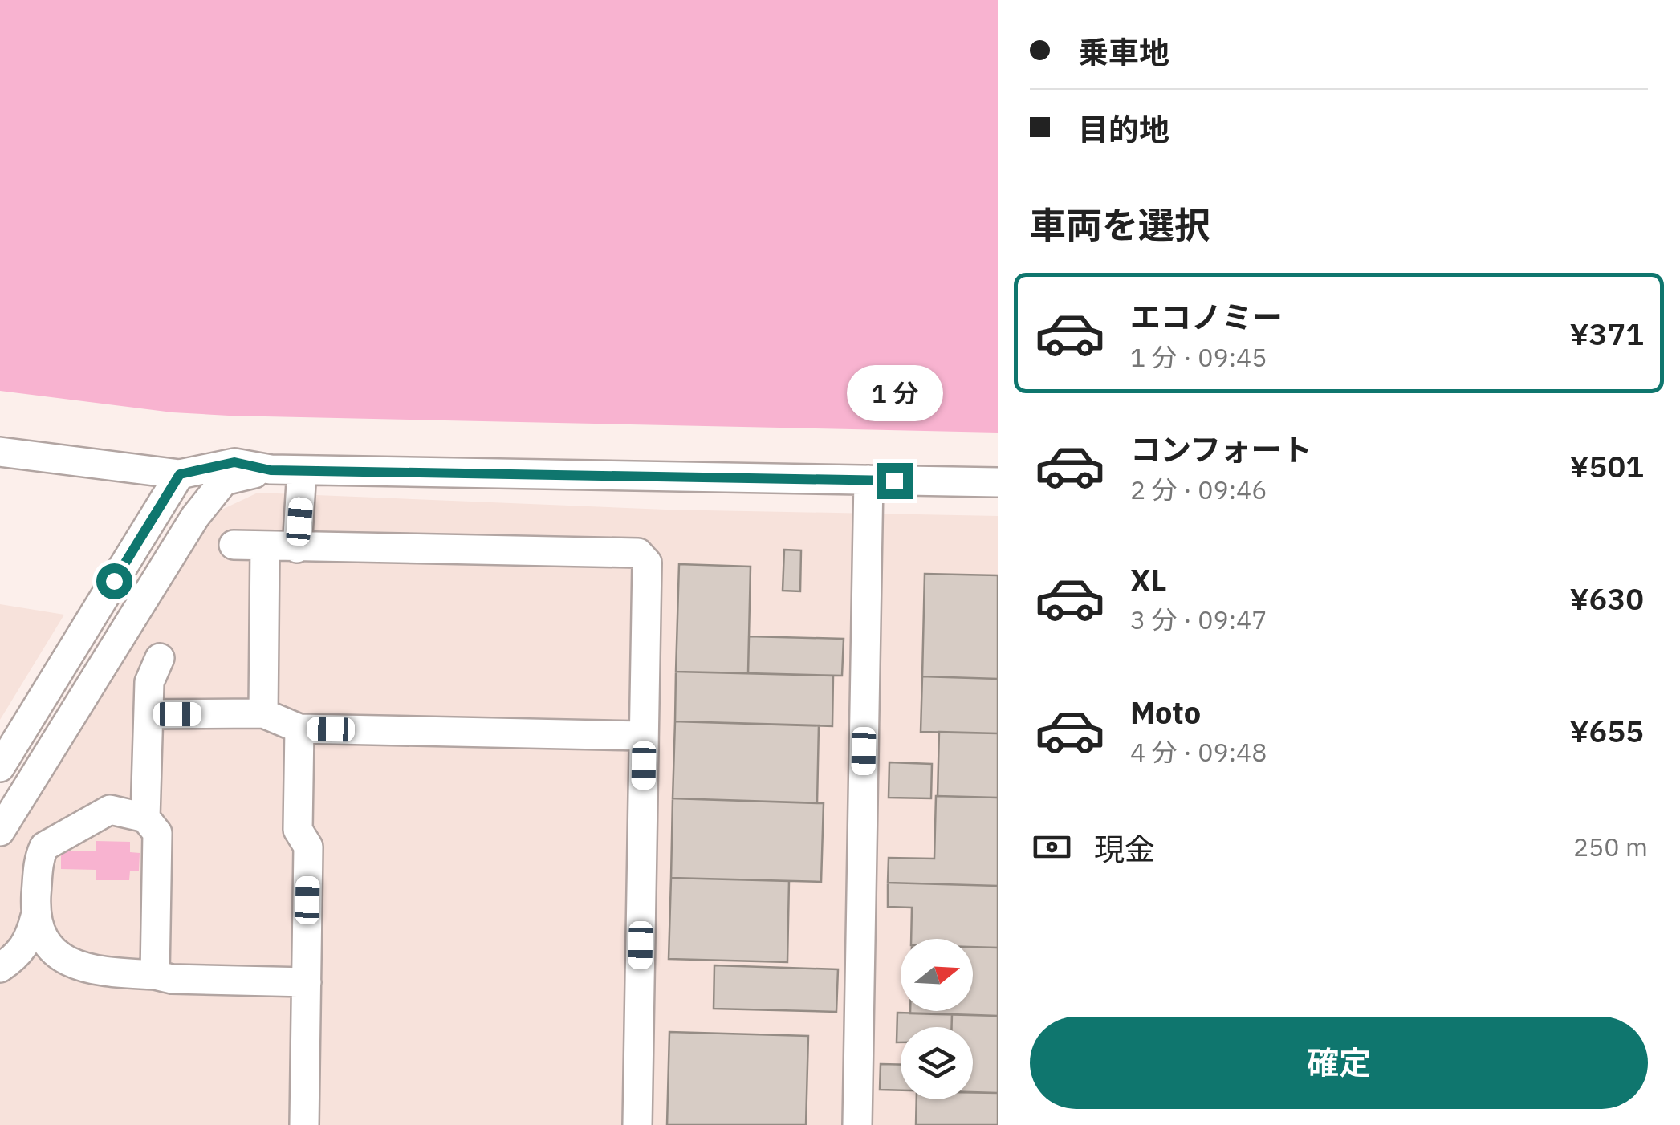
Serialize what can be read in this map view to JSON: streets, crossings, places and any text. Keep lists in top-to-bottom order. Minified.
{"north":"right","page":{"banner":["乗車地","目的地"],"heading":"車両を選択","list":[{"name":"エコノミー","note":"1 分 · 09:45","value":"¥371"},{"name":"コンフォート","note":"2 分 · 09:46","value":"¥501"},{"name":"XL","note":"3 分 · 09:47","value":"¥630"},{"name":"Moto","note":"4 分 · 09:48","value":"¥655"}],"bubble":"1 分","pay":["現金","250 m"],"buttons":"確定"}}
